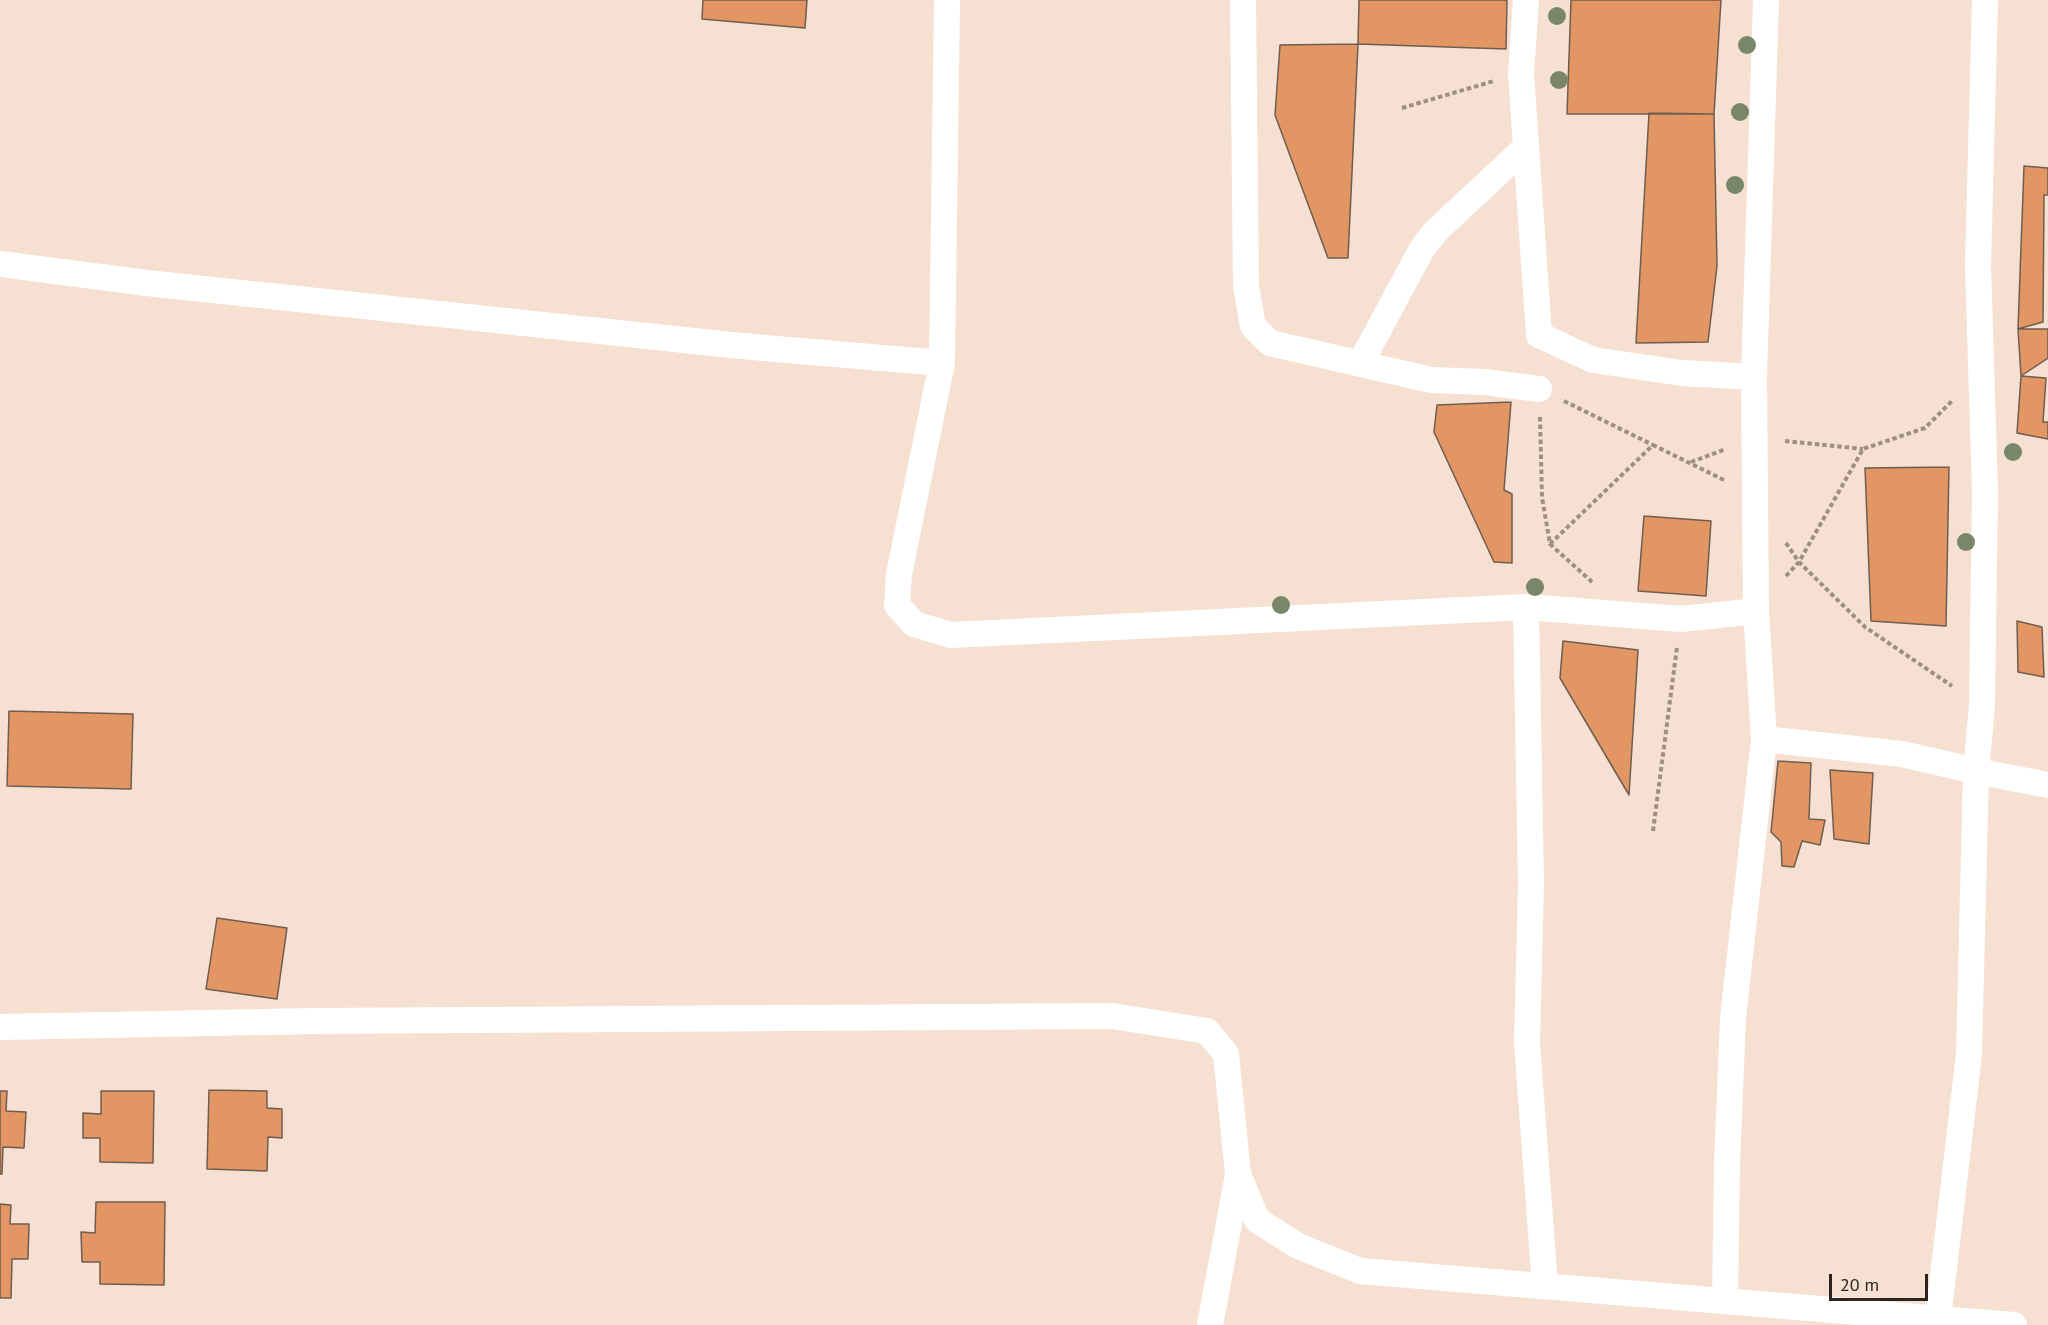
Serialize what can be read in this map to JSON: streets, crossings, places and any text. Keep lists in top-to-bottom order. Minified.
{"scale_bar":"20 m"}
